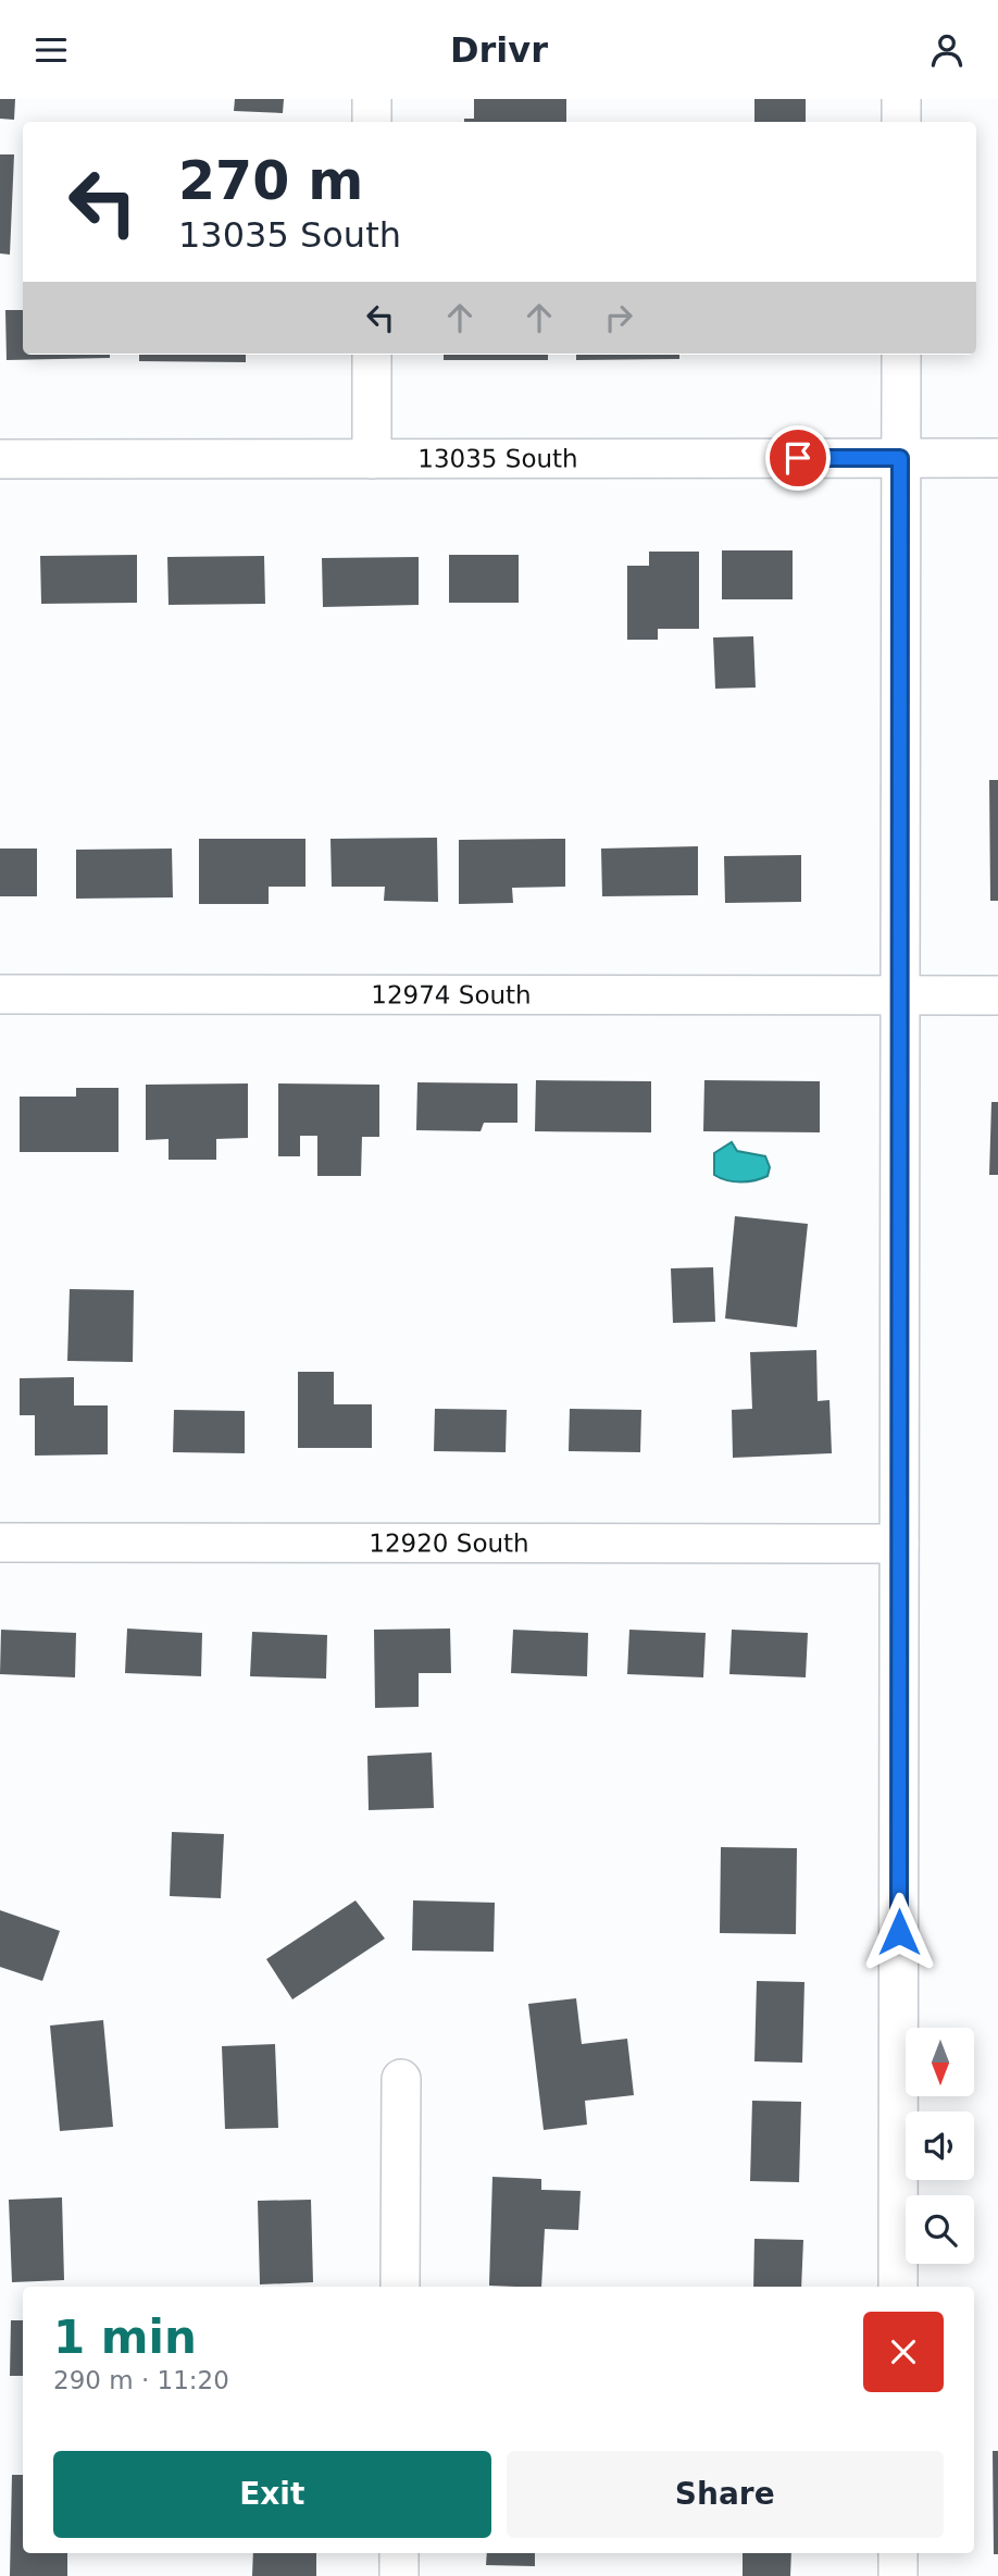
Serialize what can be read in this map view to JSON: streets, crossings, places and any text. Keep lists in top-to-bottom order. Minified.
{"streets":{"street":["13035 South","12974 South","12920 South"]},"north":"bottom","page":{"header":"Drivr","turn":["270 m","13035 South"],"heading":["1 min","290 m · 11:20"],"buttons":["Exit","Share"]}}
